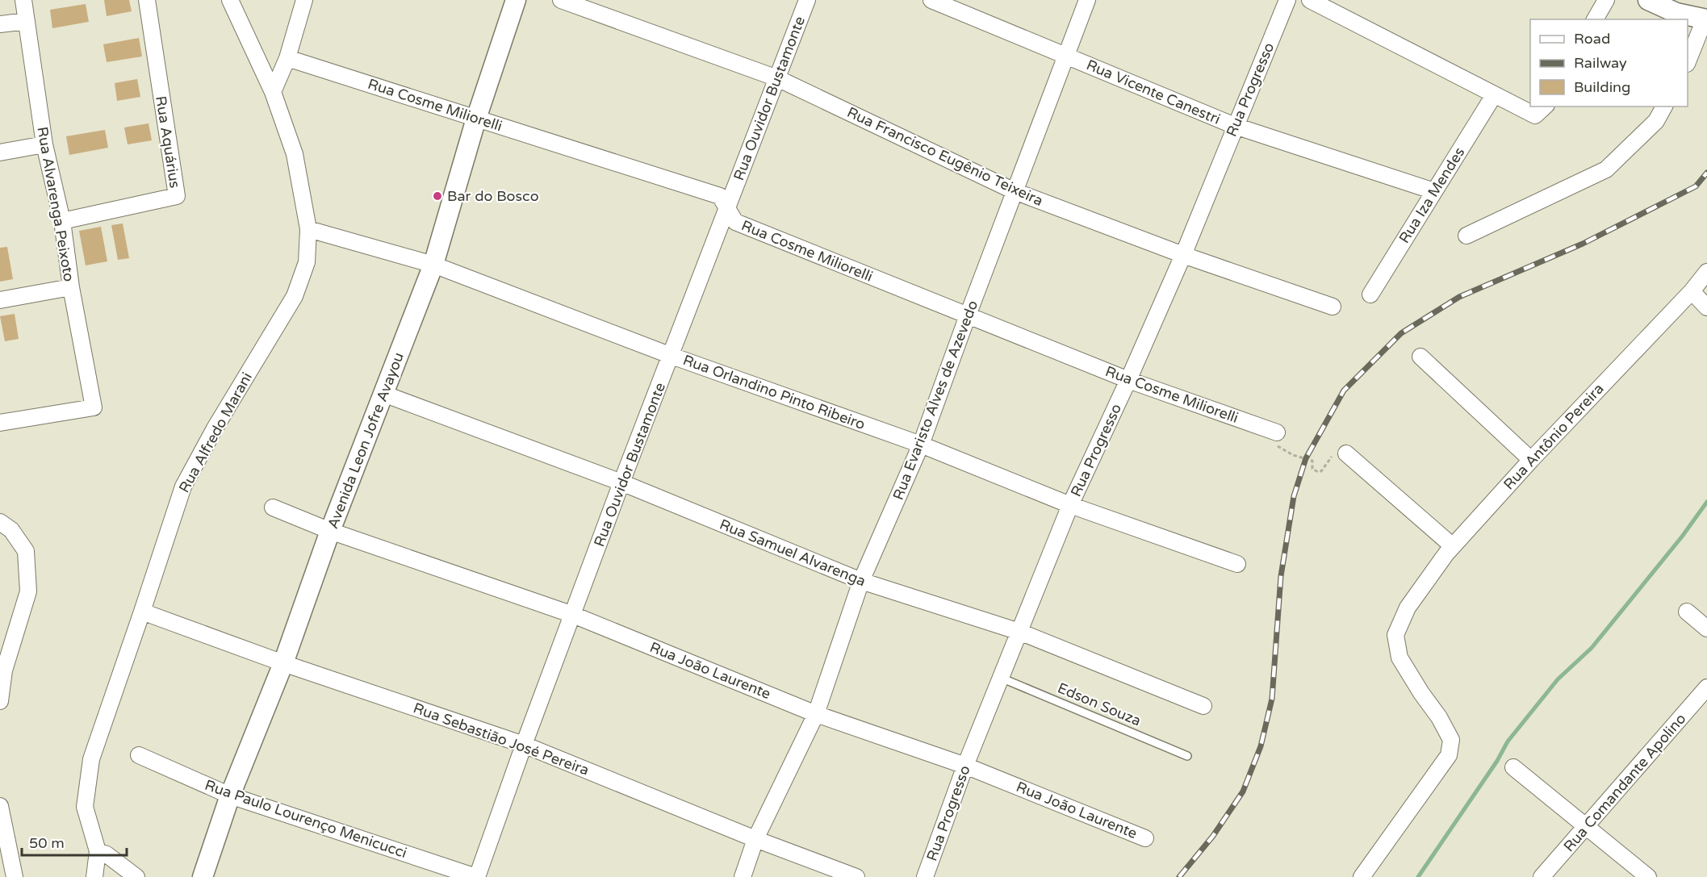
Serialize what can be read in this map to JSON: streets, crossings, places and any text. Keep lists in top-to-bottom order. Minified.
{"streets":{"street":["Rua Progresso","Rua Vicente Canestri","Rua Ouvidor Bustamonte","Rua Cosme Miliorelli","Rua Aquárius","Rua Francisco Eugênio Teixeira","Rua Iza Mendes","Rua Alvarenga Peixoto","Rua Orlandino Pinto Ribeiro","Rua Evaristo Alves de Azevedo","Rua Alfredo Marani","Rua Antônio Pereira","Avenida Leon Jofre Avayou","Rua Samuel Alvarenga","Rua João Laurente","Rua Sebastião José Pereira","Rua Comandante Apolino","Rua Paulo Lourenço Menicucci"],"lane":["Edson Souza"]},"crossings":[["Rua Progresso","Rua Vicente Canestri"],["Rua Progresso","Rua Cosme Miliorelli"],["Rua Progresso","Rua Francisco Eugênio Teixeira"],["Rua Progresso","Rua Orlandino Pinto Ribeiro"],["Rua Progresso","Rua Samuel Alvarenga"],["Rua Progresso","Rua João Laurente"],["Rua Progresso","Edson Souza"],["Rua Vicente Canestri","Rua Iza Mendes"],["Rua Vicente Canestri","Rua Evaristo Alves de Azevedo"],["Rua Ouvidor Bustamonte","Rua Cosme Miliorelli"],["Rua Ouvidor Bustamonte","Rua Francisco Eugênio Teixeira"],["Rua Ouvidor Bustamonte","Rua Orlandino Pinto Ribeiro"],["Rua Ouvidor Bustamonte","Rua Samuel Alvarenga"],["Rua Ouvidor Bustamonte","Rua João Laurente"],["Rua Ouvidor Bustamonte","Rua Sebastião José Pereira"],["Rua Ouvidor Bustamonte","Rua Paulo Lourenço Menicucci"],["Rua Cosme Miliorelli","Rua Evaristo Alves de Azevedo"],["Rua Cosme Miliorelli","Avenida Leon Jofre Avayou"],["Rua Aquárius","Rua Alvarenga Peixoto"],["Rua Francisco Eugênio Teixeira","Rua Evaristo Alves de Azevedo"],["Rua Orlandino Pinto Ribeiro","Rua Evaristo Alves de Azevedo"],["Rua Orlandino Pinto Ribeiro","Rua Alfredo Marani"],["Rua Orlandino Pinto Ribeiro","Avenida Leon Jofre Avayou"],["Rua Evaristo Alves de Azevedo","Rua Samuel Alvarenga"],["Rua Evaristo Alves de Azevedo","Rua João Laurente"],["Rua Evaristo Alves de Azevedo","Rua Sebastião José Pereira"],["Rua Alfredo Marani","Rua Sebastião José Pereira"],["Avenida Leon Jofre Avayou","Rua Samuel Alvarenga"],["Avenida Leon Jofre Avayou","Rua João Laurente"],["Avenida Leon Jofre Avayou","Rua Sebastião José Pereira"],["Avenida Leon Jofre Avayou","Rua Paulo Lourenço Menicucci"]],"places":["Bar do Bosco"],"legend":["Road","Railway","Building"],"scale_bar":"50 m"}
